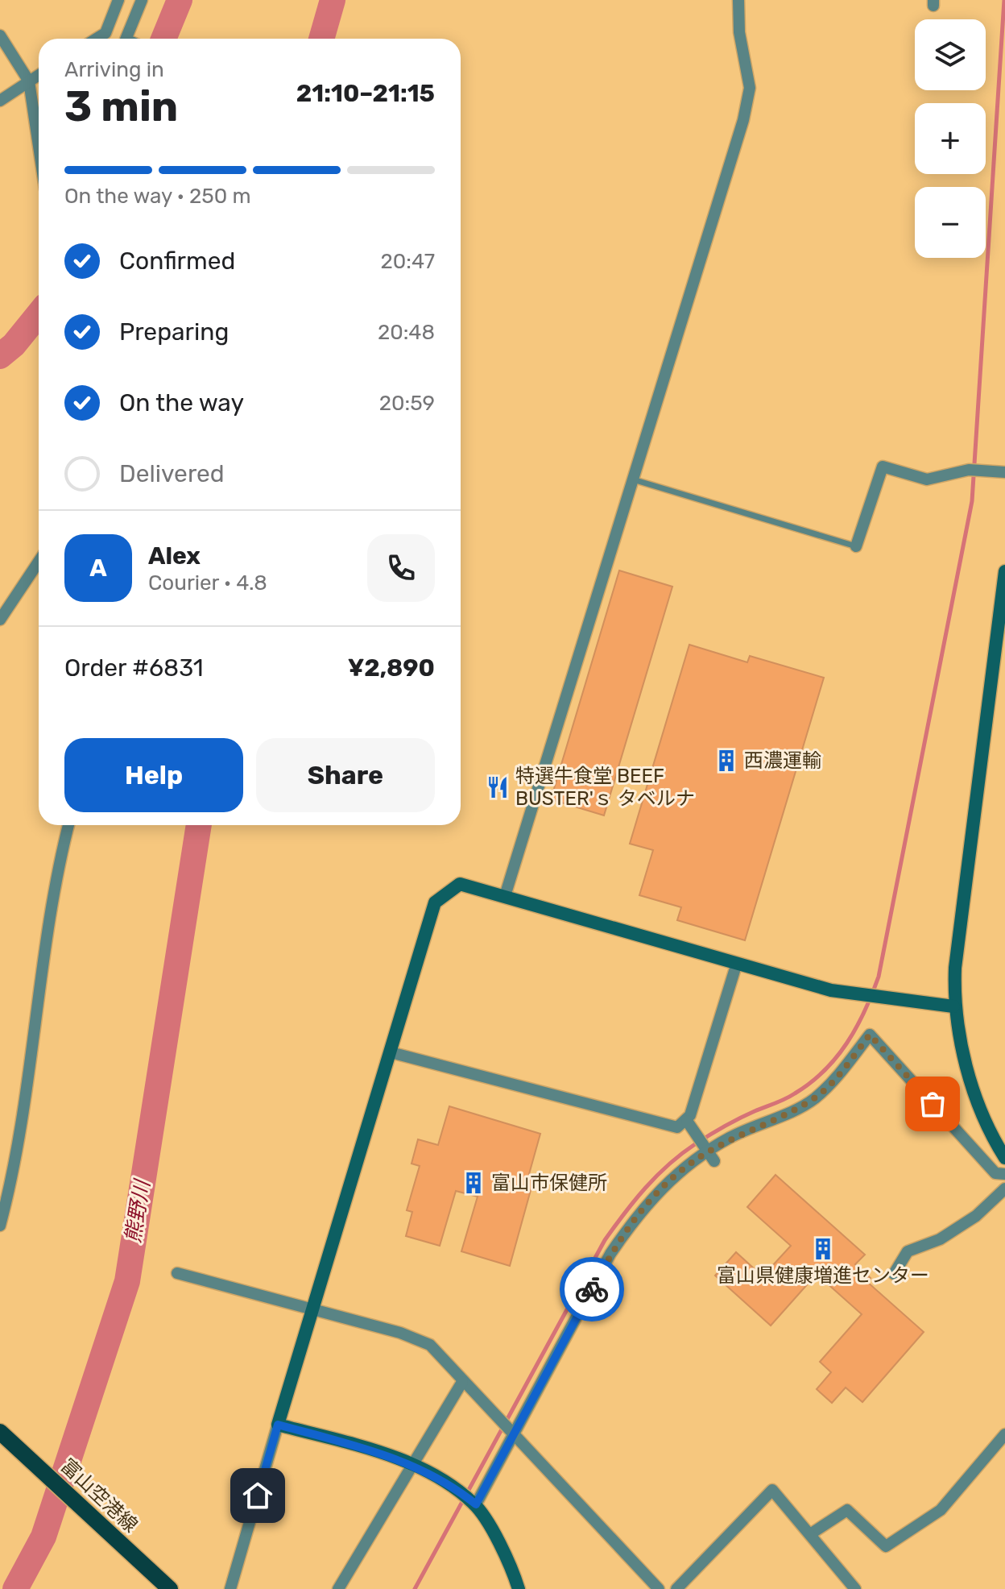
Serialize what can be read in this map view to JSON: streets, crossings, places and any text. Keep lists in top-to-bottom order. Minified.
{"streets":{"main road":["富山空港線"]},"water":["熊野川"],"places":{"building":["西濃運輸","富山市保健所","富山県健康増進センター"],"restaurant":["特選牛食堂 BEEF BUSTER'ｓ タベルナ"]},"page":{"map_buttons":["+","−"],"heading":["3 min","Arriving in","21:10–21:15"],"panel":["Alex","Courier · 4.8","Order #6831","¥2,890"],"bar":"On the way · 250 m","list":[["Confirmed","20:47"],["Preparing","20:48"],["On the way","20:59"],"Delivered"],"round":"A","buttons":["Help","Share"]}}
